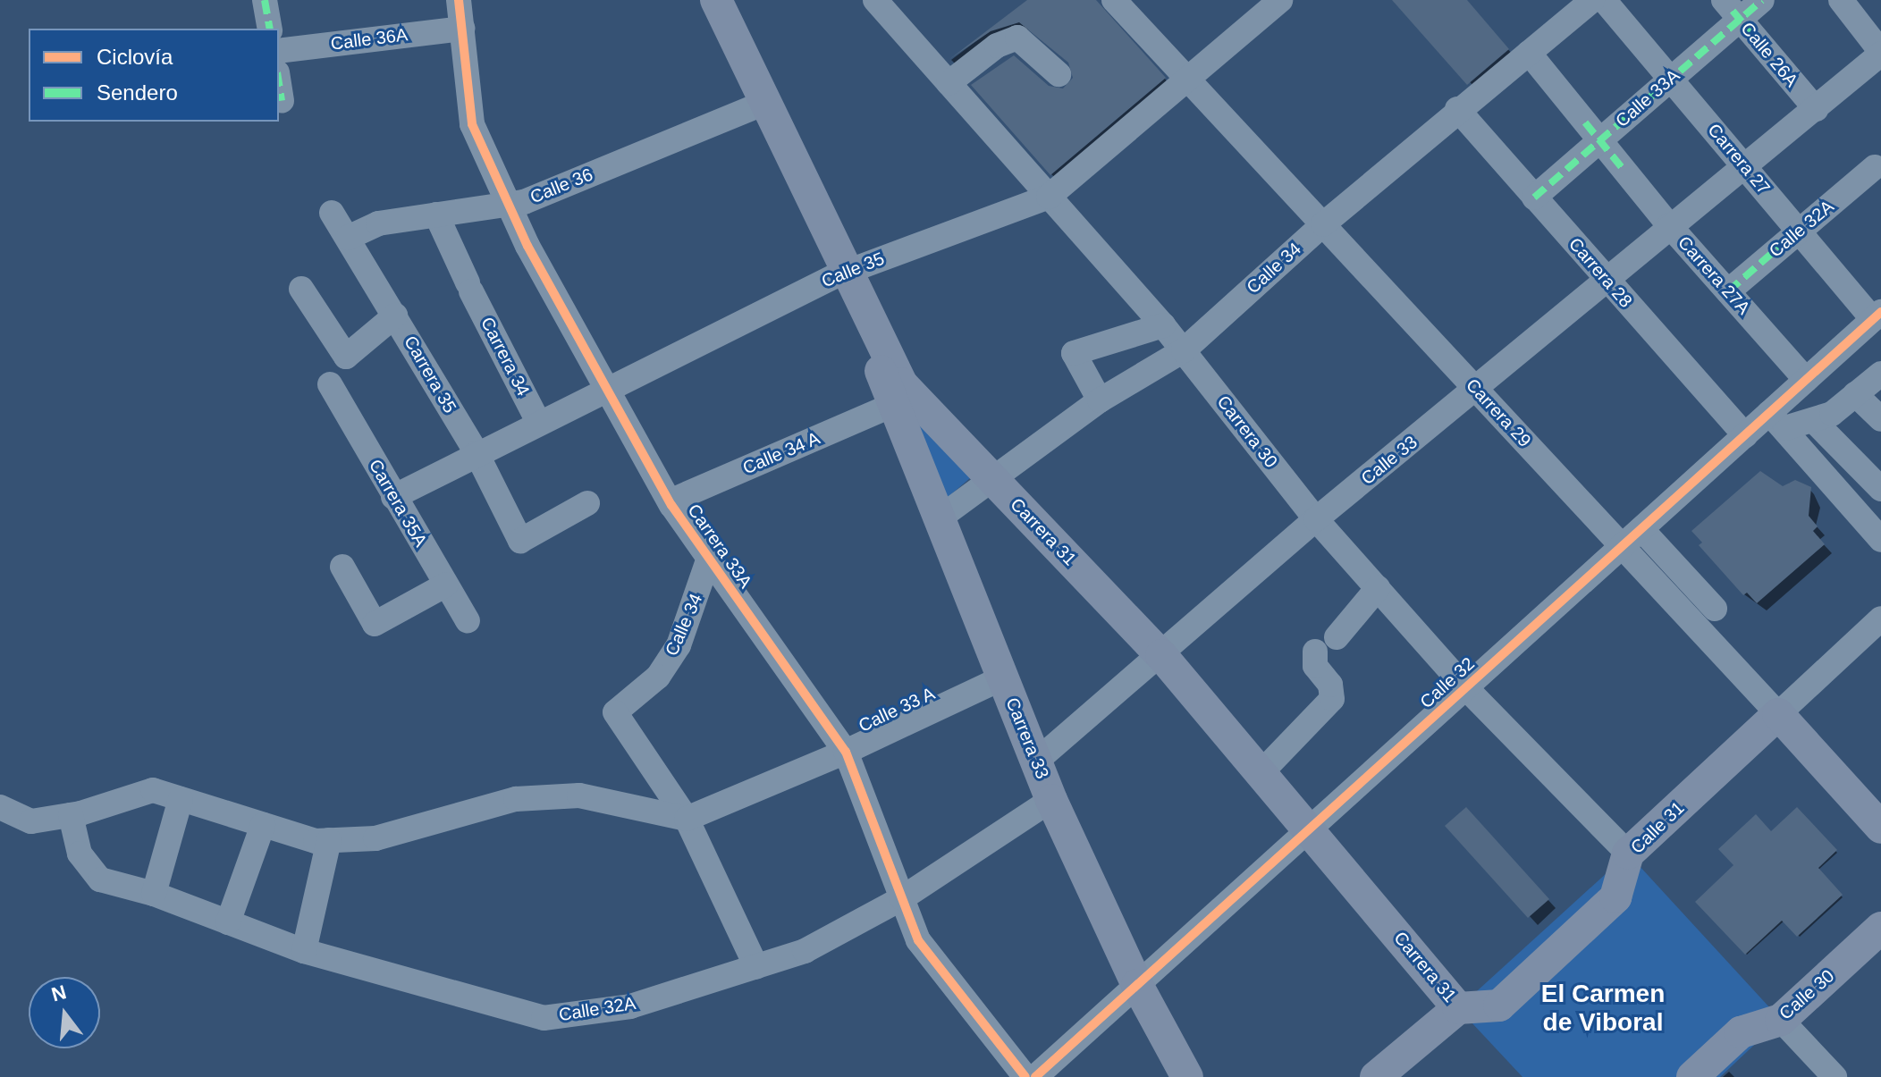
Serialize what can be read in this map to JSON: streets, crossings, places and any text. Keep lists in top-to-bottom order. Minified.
{"streets":{"main road":["Carrera 29","Carrera 31","Carrera 33","Calle 31","Calle 30"],"street":["Calle 36A","Calle 26A","Calle 33A","Carrera 27","Calle 36","Calle 32A","Calle 34","Calle 35","Carrera 28","Carrera 27A","Carrera 34","Carrera 35","Carrera 30","Calle 34 A","Calle 33","Carrera 35A","Carrera 33A","Calle 32","Calle 33 A"]},"crossings":[["Calle 36A","Carrera 33A"],["Calle 26A","Calle 33A"],["Calle 26A","Calle 33"],["Calle 33A","Carrera 27"],["Calle 33A","Carrera 28"],["Calle 33A","Carrera 27A"],["Carrera 27","Calle 32A"],["Carrera 27","Calle 33"],["Carrera 27","Calle 32"],["Calle 36","Carrera 34"],["Calle 36","Carrera 35"],["Calle 36","Carrera 31"],["Calle 36","Carrera 33A"],["Calle 32A","Carrera 27A"],["Calle 32A","Carrera 33A"],["Calle 32A","Carrera 33"],["Calle 34","Carrera 28"],["Calle 34","Carrera 29"],["Calle 34","Carrera 30"],["Calle 34","Carrera 31"],["Calle 34","Carrera 33A"],["Calle 34","Calle 33 A"],["Calle 34","Carrera 33"],["Calle 35","Carrera 34"],["Calle 35","Carrera 35"],["Calle 35","Carrera 29"],["Calle 35","Carrera 30"],["Calle 35","Carrera 35A"],["Calle 35","Carrera 31"],["Calle 35","Carrera 33A"],["Carrera 28","Calle 33"],["Carrera 28","Calle 32"],["Carrera 27A","Calle 33"],["Carrera 27A","Calle 32"],["Carrera 29","Calle 33"],["Carrera 29","Calle 32"],["Carrera 29","Calle 31"],["Carrera 30","Calle 33"],["Carrera 30","Calle 32"],["Carrera 30","Calle 31"],["Calle 34 A","Carrera 31"],["Calle 34 A","Carrera 33A"],["Calle 34 A","Carrera 33"],["Calle 33","Carrera 31"],["Calle 33","Carrera 33"],["Carrera 31","Calle 32"],["Carrera 31","Carrera 33"],["Carrera 31","Calle 31"],["Carrera 33A","Calle 33 A"],["Calle 32","Carrera 33"],["Calle 33 A","Carrera 33"]],"districts":["El Carmen de Viboral"],"legend":["Ciclovía","Sendero"],"north":"top"}
